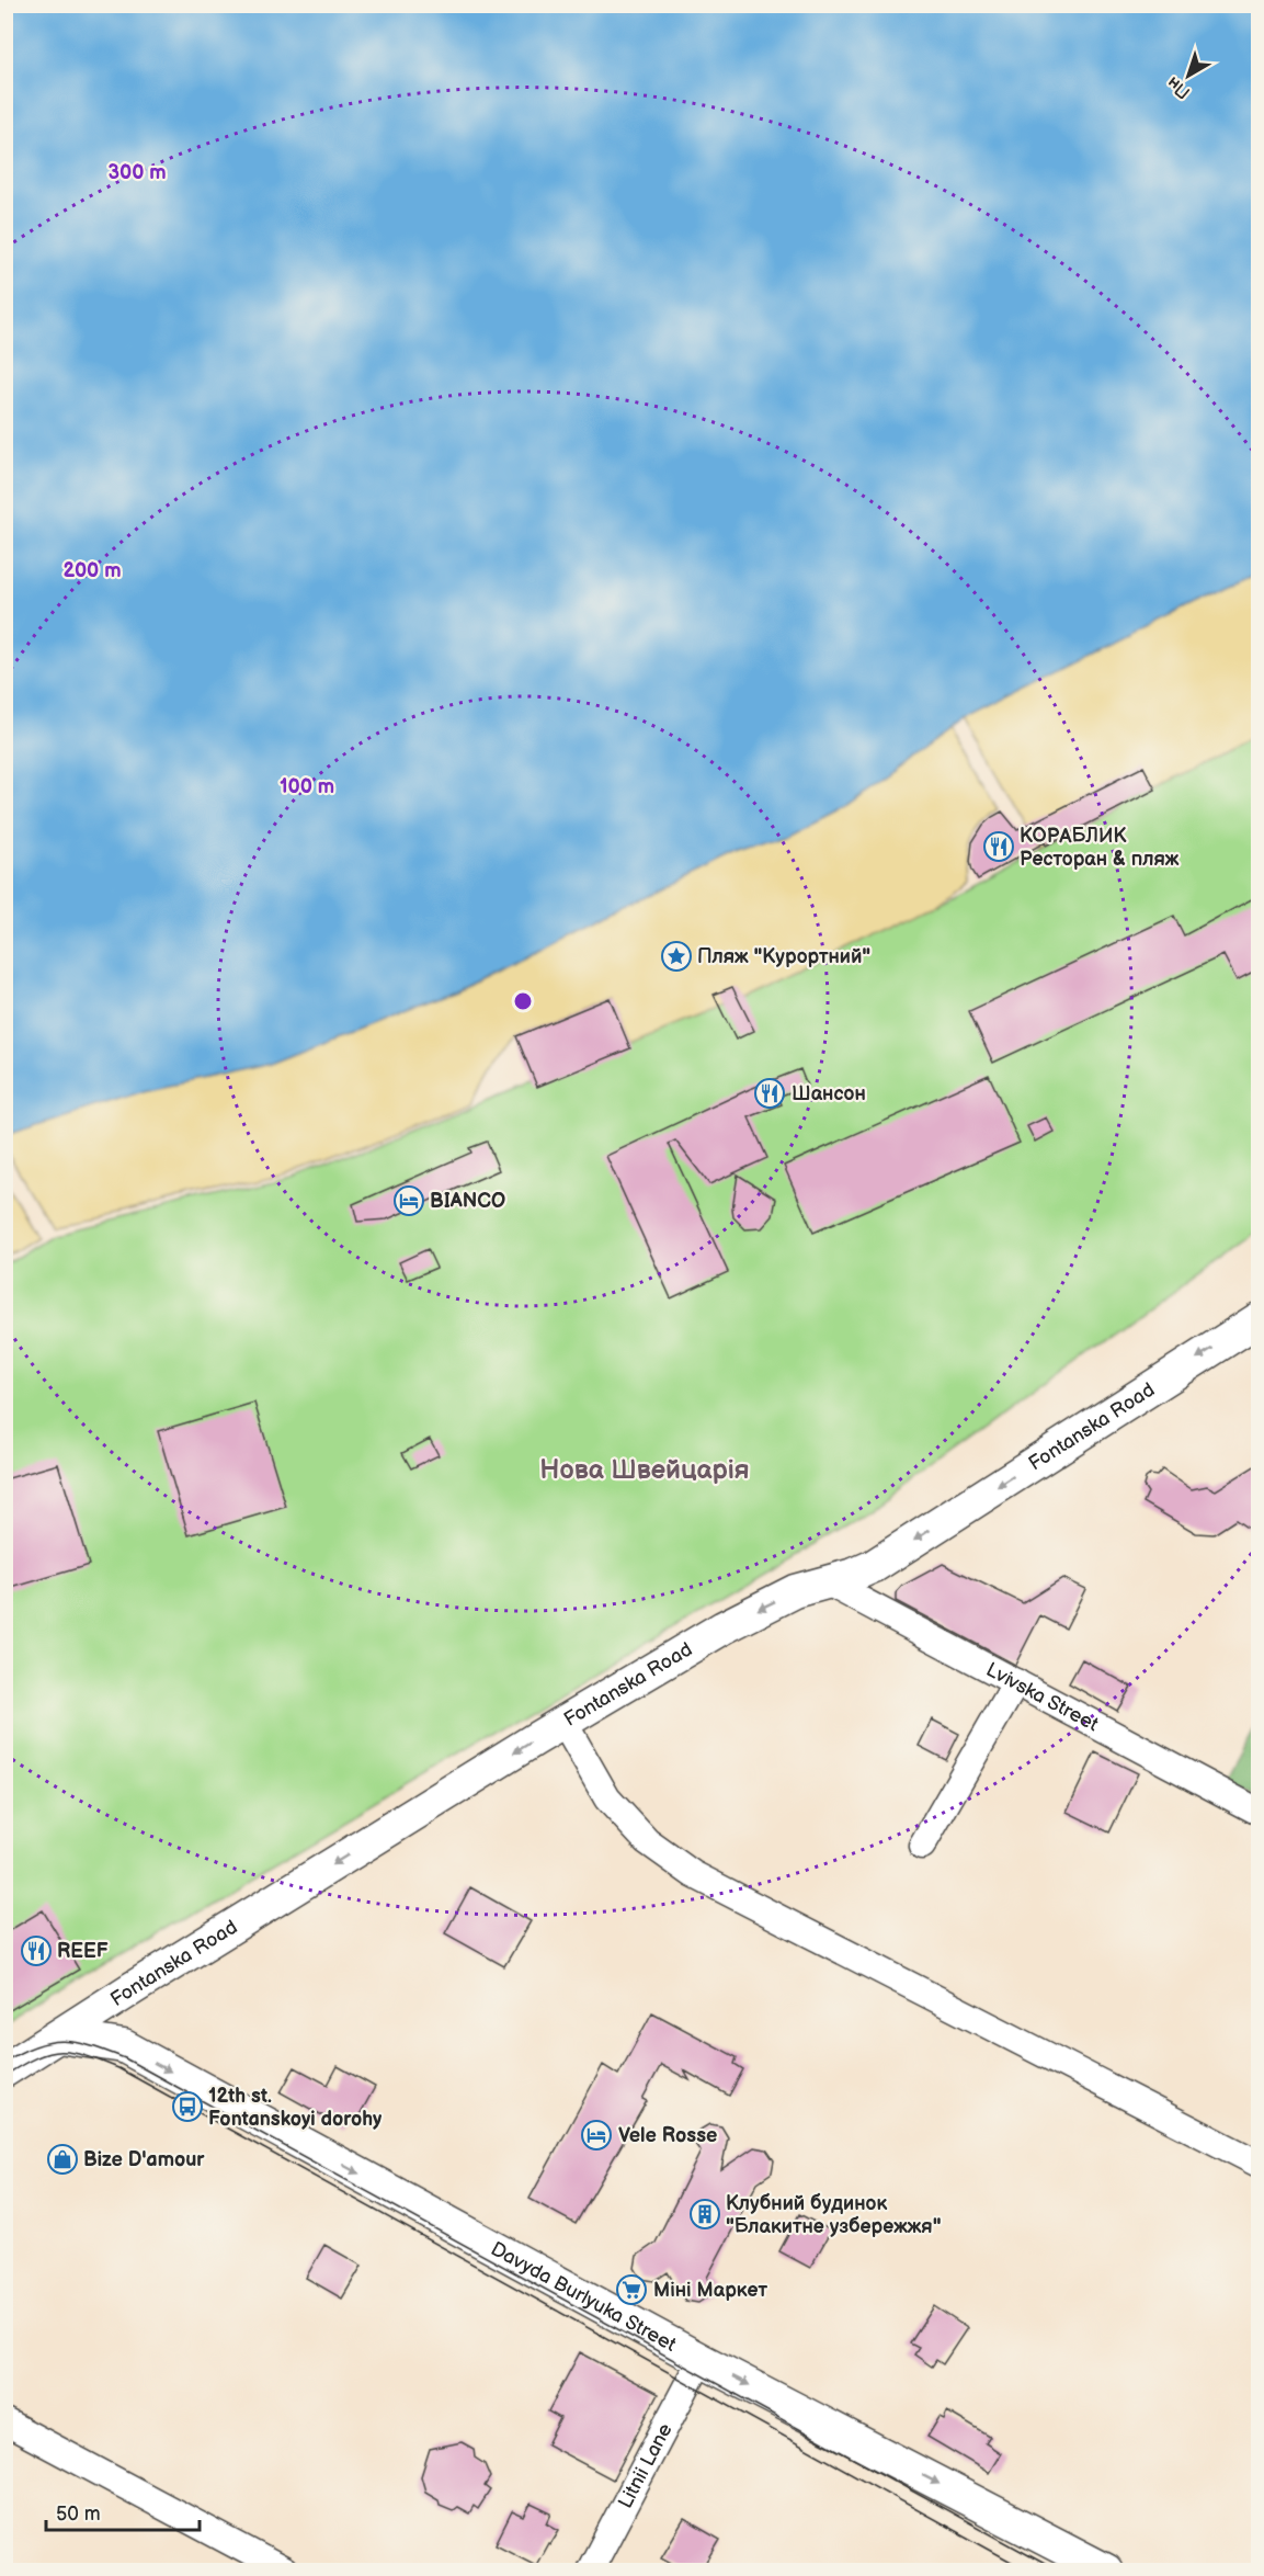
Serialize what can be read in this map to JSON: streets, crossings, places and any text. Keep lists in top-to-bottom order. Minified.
{"streets":{"main road":["Fontanska Road","Davyda Burlyuka Street"],"street":["Lvivska Street","Litnii Lane"]},"crossings":[["Fontanska Road","Lvivska Street"],["Fontanska Road","Davyda Burlyuka Street"],["Davyda Burlyuka Street","Litnii Lane"]],"one_way":["Fontanska Road","Davyda Burlyuka Street"],"districts":["Нова Швейцарія"],"places":{"restaurant":["КОРАБЛИК Ресторан & пляж","Шансон","REEF"],"place":["Пляж \"Курортний\""],"hotel":["BIANCO","Vele Rosse"],"bus stop":["12th st. Fontanskoyi dorohy"],"shop":["Bize D'amour"],"building":["Клубний будинок \"Блакитне узбережжя\""],"supermarket":["Міні Маркет"]},"scale_bar":"50 m","north":"bottom left","rings":["300 m","200 m","100 m"]}
